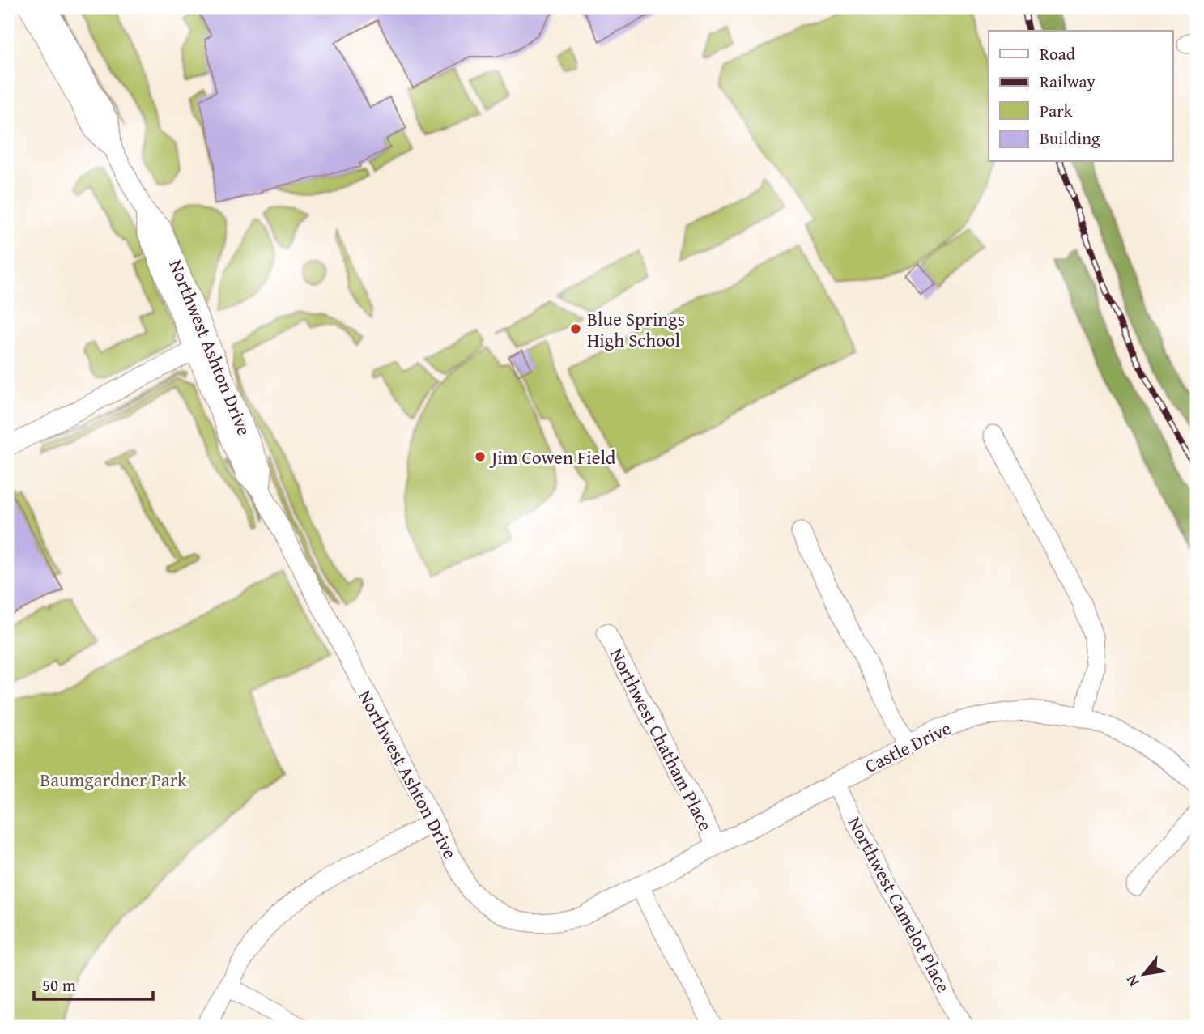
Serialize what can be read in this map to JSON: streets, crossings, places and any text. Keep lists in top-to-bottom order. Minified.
{"streets":{"street":["Northwest Ashton Drive","Northwest Chatham Place","Castle Drive","Northwest Camelot Place"]},"crossings":[["Northwest Ashton Drive","Northwest Chatham Place"],["Northwest Ashton Drive","Castle Drive"],["Northwest Chatham Place","Castle Drive"],["Castle Drive","Northwest Camelot Place"]],"parks":["Baumgardner Park"],"places":["Blue Springs High School","Jim Cowen Field"],"legend":["Road","Railway","Park","Building"],"scale_bar":"50 m","north":"bottom left"}
